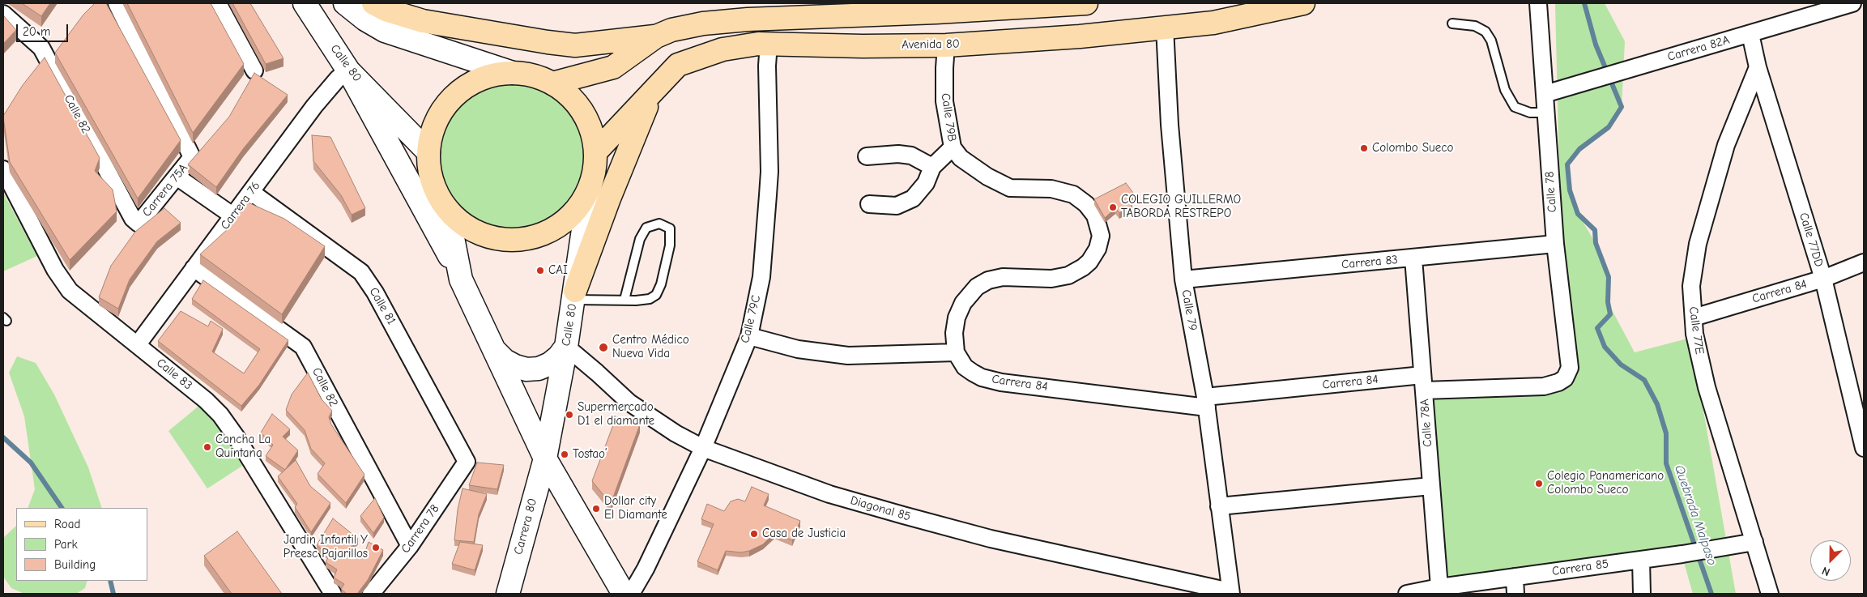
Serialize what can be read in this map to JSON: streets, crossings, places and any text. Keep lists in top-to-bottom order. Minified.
{"streets":{"main road":["Avenida 80"],"street":["Carrera 82A","Calle 80","Calle 82","Calle 79B","Carrera 75A","Calle 78","Carrera 76","Calle 77DD","Carrera 83","Carrera 84","Calle 81","Calle 79","Calle 79C","Calle 77E","Calle 83","Calle 78A","Diagonal 85","Carrera 80","Carrera 78","Carrera 85"]},"crossings":[["Avenida 80","Calle 79B"],["Avenida 80","Calle 79"],["Avenida 80","Calle 79C"],["Carrera 82A","Calle 78"],["Carrera 82A","Calle 77DD"],["Calle 80","Carrera 76"],["Calle 80","Diagonal 85"],["Calle 80","Carrera 80"],["Calle 82","Carrera 75A"],["Calle 82","Carrera 76"],["Calle 82","Carrera 78"],["Calle 79B","Carrera 84"],["Calle 78","Carrera 83"],["Calle 78","Carrera 84"],["Carrera 76","Calle 81"],["Carrera 76","Calle 83"],["Calle 77DD","Carrera 84"],["Calle 77DD","Calle 77E"],["Carrera 83","Calle 79"],["Carrera 83","Calle 78A"],["Carrera 84","Calle 79"],["Carrera 84","Calle 77E"],["Carrera 84","Calle 78A"],["Calle 81","Carrera 78"],["Calle 79","Diagonal 85"],["Calle 79C","Diagonal 85"],["Calle 77E","Carrera 85"],["Calle 78A","Carrera 85"]],"water":["Quebrada Malpaso"],"places":["Colombo Sueco","COLEGIO GUILLERMO TABORDA RESTREPO","CAI","Centro Médico Nueva Vida","Supermercado D1 el diamante","Cancha La Quintana","Tostao’","Colegio Panamericano Colombo Sueco","Dollar city El Diamante","Casa de Justicia","Jardin Infantil Y Preesc Pajarillos"],"legend":["Road","Park","Building"],"scale_bar":"20 m","north":"bottom left"}
